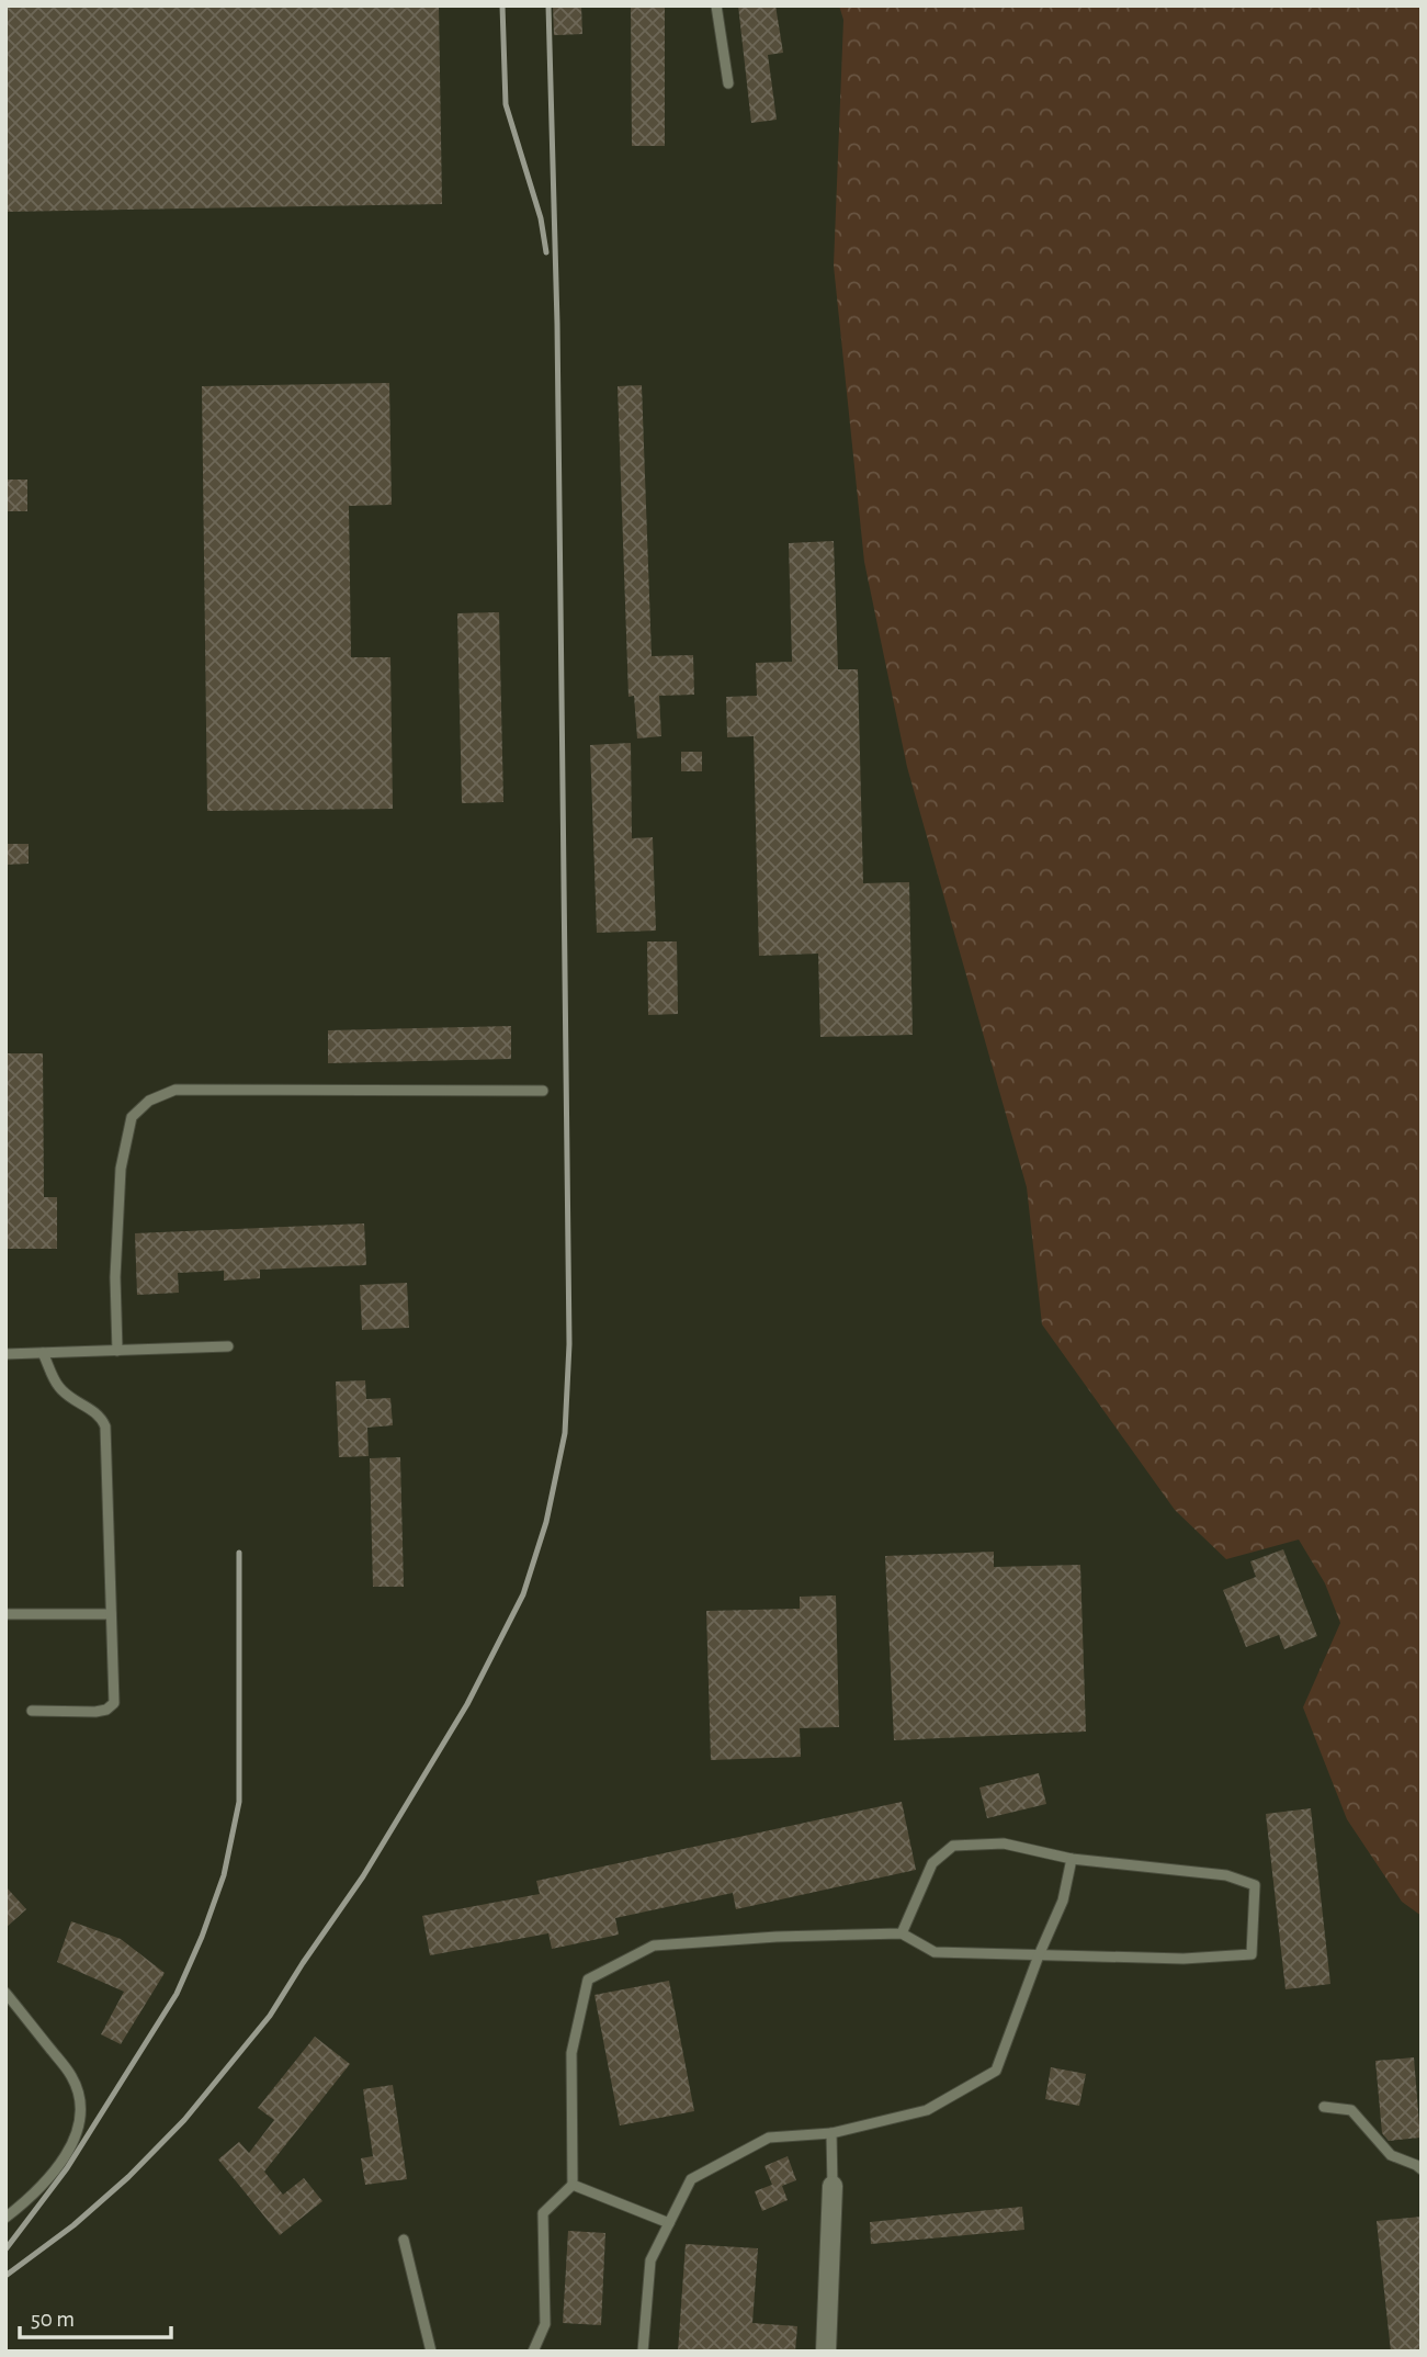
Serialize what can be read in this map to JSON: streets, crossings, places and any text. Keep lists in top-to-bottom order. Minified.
{"scale_bar":"50 m"}
